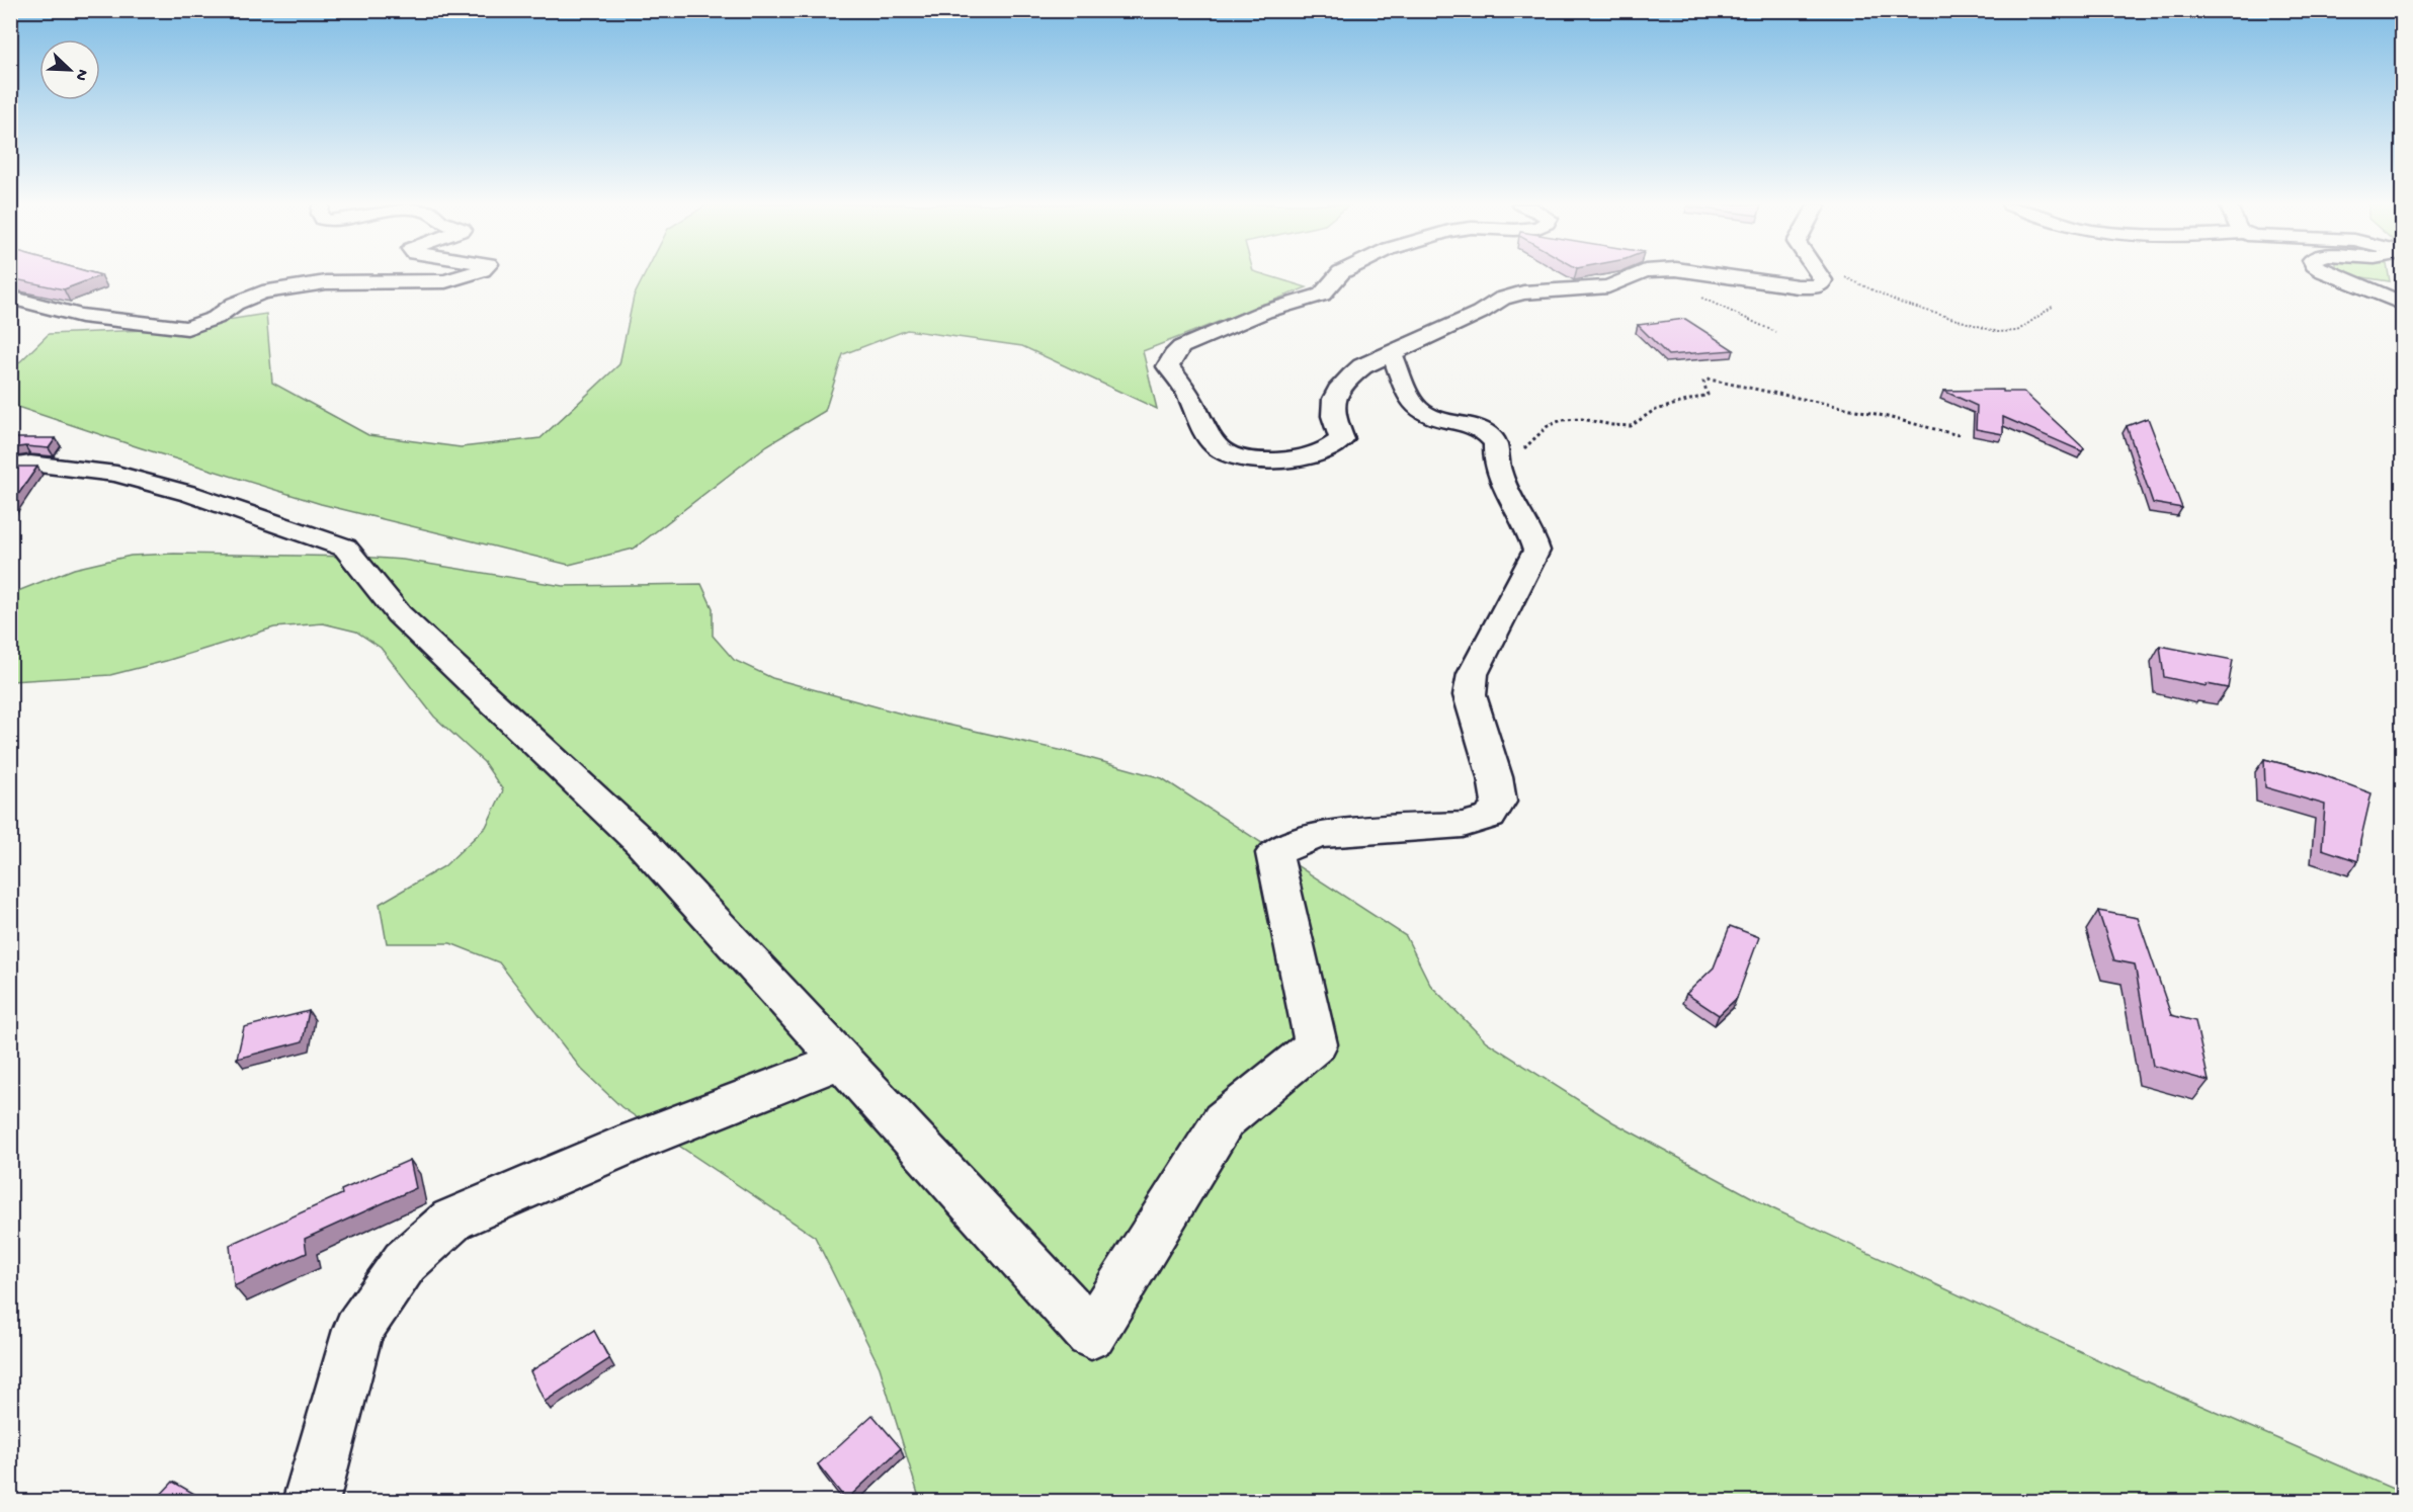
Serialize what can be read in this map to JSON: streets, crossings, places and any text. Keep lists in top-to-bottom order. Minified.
{"north":"bottom right"}
